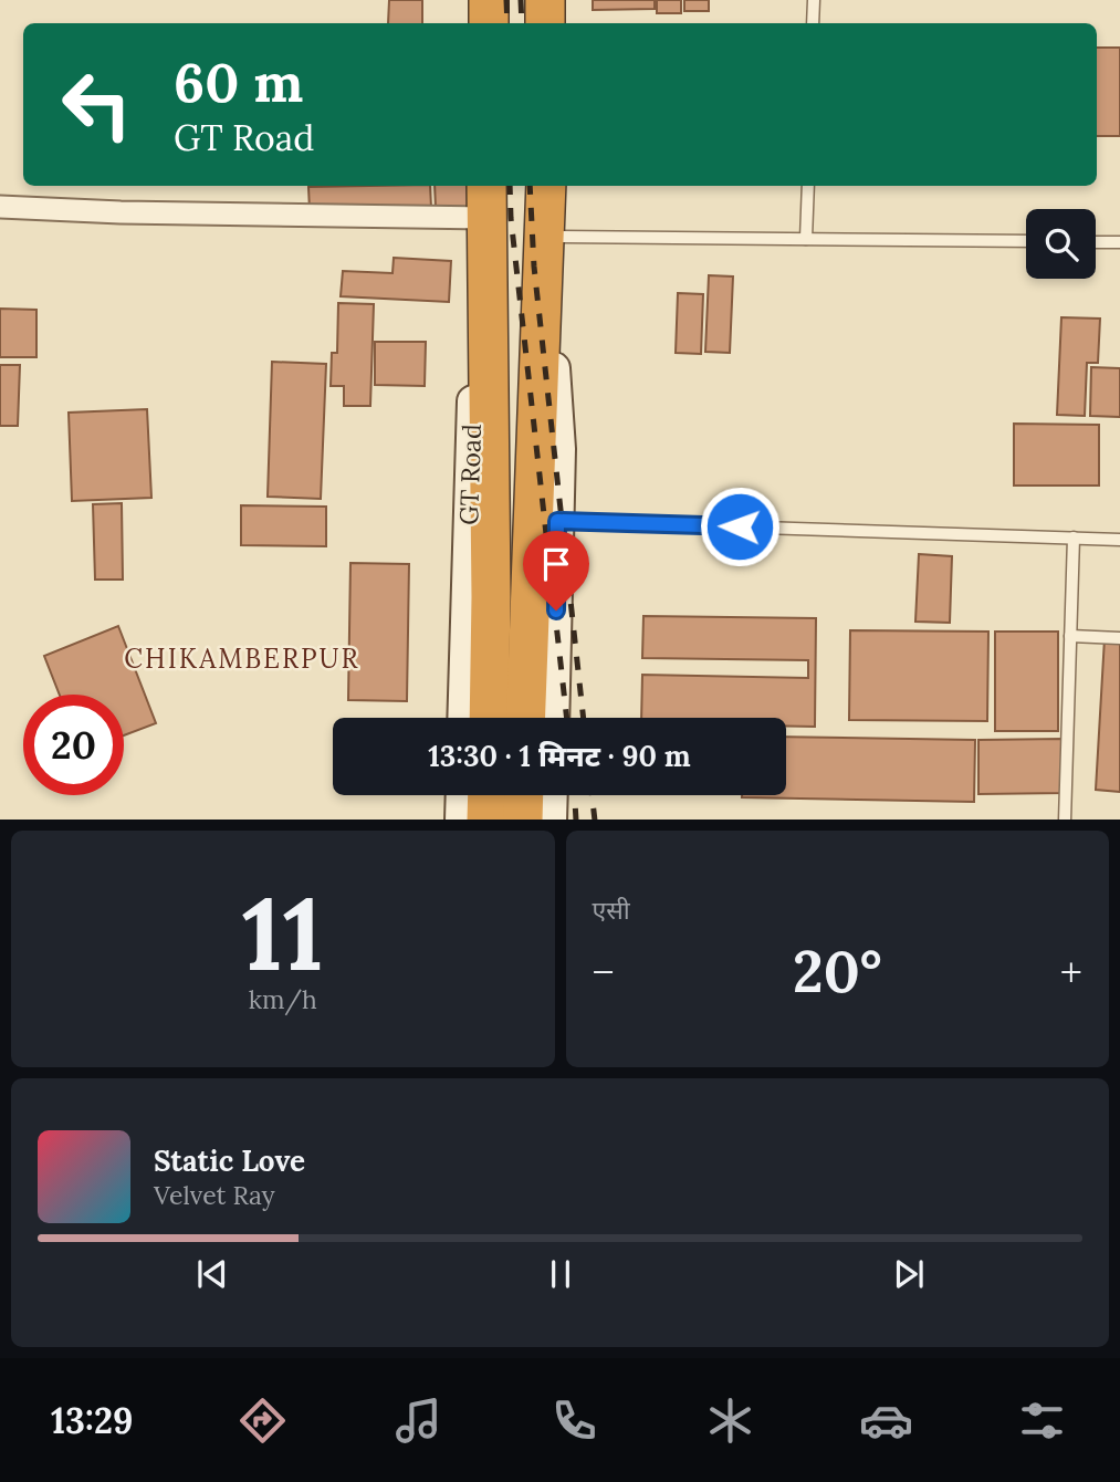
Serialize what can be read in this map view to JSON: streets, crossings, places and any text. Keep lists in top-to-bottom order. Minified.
{"streets":{"highway":["GT Road"]},"districts":["CHIKAMBERPUR"],"page":{"turn":["60 m","GT Road"],"limit":"20","trip":"13:30 · 1 मिनट · 90 m","tile":[["11","km/h"],"एसी"],"heat":["−","20°","+"],"song":["Static Love","Velvet Ray"],"tabs":"13:29"}}
